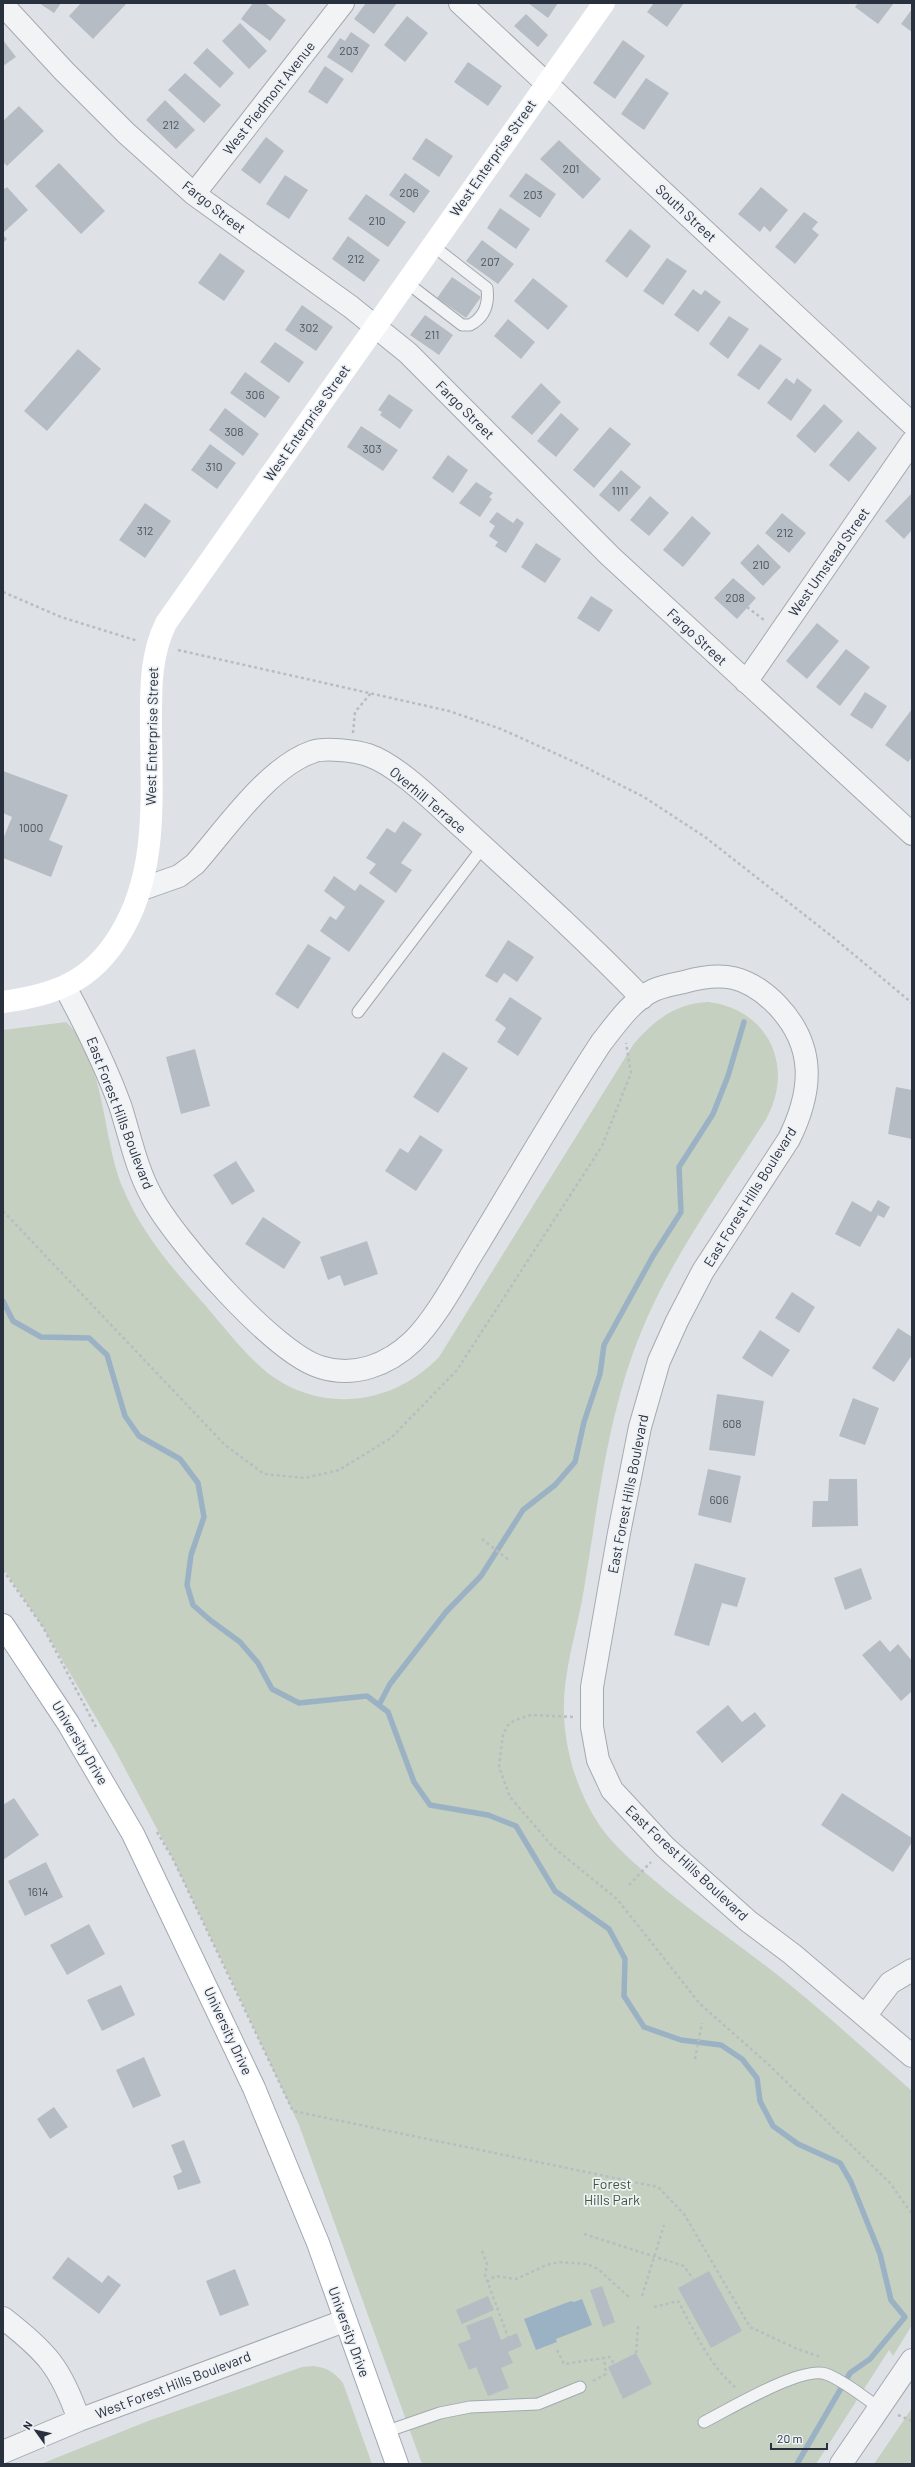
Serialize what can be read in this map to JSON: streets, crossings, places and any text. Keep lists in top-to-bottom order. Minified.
{"streets":{"street":["West Piedmont Avenue","West Enterprise Street","Fargo Street","South Street","West Umstead Street","Overhill Terrace","East Forest Hills Boulevard","University Drive","West Forest Hills Boulevard"]},"crossings":[["West Piedmont Avenue","Fargo Street"],["West Enterprise Street","Fargo Street"],["West Enterprise Street","South Street"],["West Enterprise Street","Overhill Terrace"],["Fargo Street","West Umstead Street"],["South Street","West Umstead Street"],["Overhill Terrace","East Forest Hills Boulevard"],["University Drive","West Forest Hills Boulevard"]],"parks":["Forest Hills Park"],"house_numbers":["203","212","201","206","203","210","212","207","302","211","306","308","303","310","1111","312","212","210","208","1000","608","606","1614"],"scale_bar":"20 m","north":"top left"}
